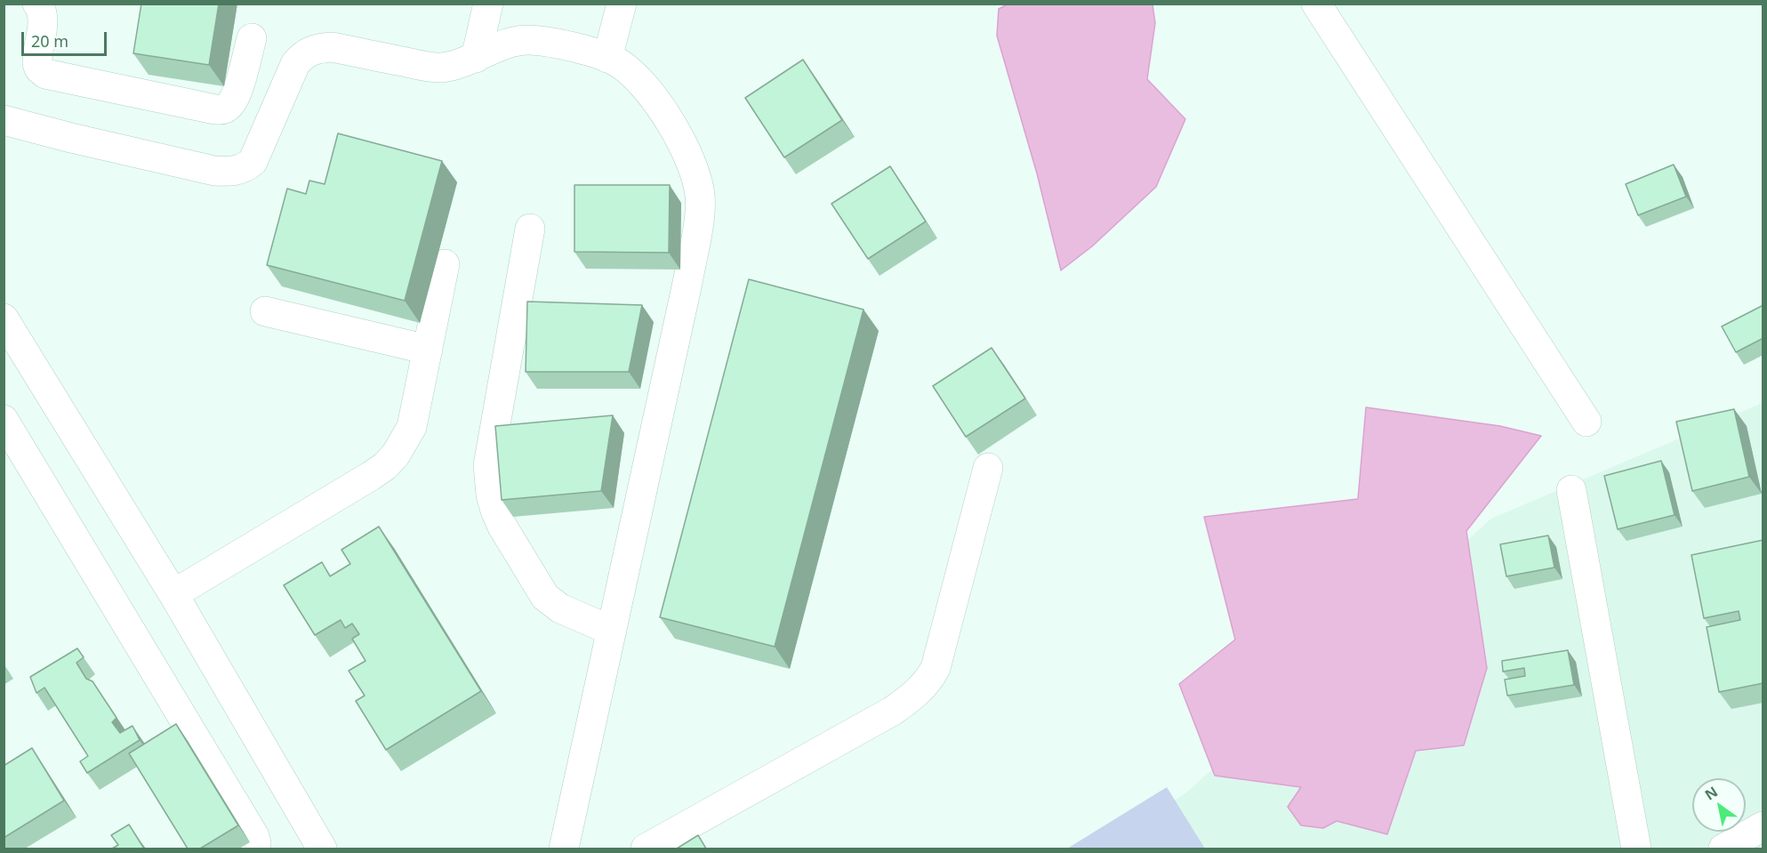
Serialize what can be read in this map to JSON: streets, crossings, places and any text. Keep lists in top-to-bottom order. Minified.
{"scale_bar":"20 m","north":"top left"}
